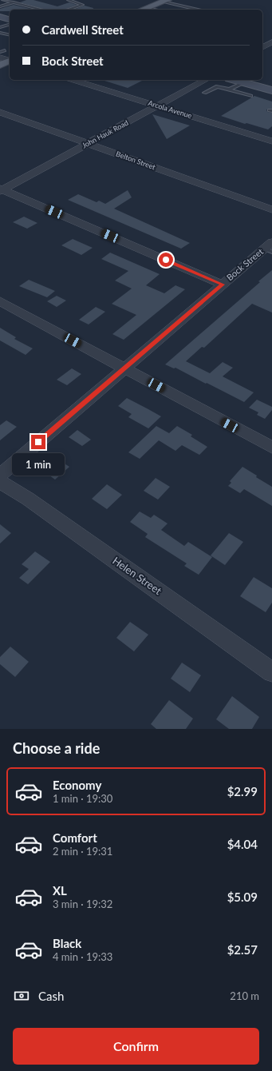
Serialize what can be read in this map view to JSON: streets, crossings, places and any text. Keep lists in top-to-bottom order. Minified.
{"streets":{"street":["Arcola Avenue","John Hauk Road","Belton Street","Bock Street","Helen Street"]},"crossings":[["Arcola Avenue","John Hauk Road"],["John Hauk Road","Belton Street"]],"page":{"banner":["Cardwell Street","Bock Street"],"bubble":"1 min","heading":"Choose a ride","list":[{"name":"Economy","note":"1 min · 19:30","value":"$2.99"},{"name":"Comfort","note":"2 min · 19:31","value":"$4.04"},{"name":"XL","note":"3 min · 19:32","value":"$5.09"},{"name":"Black","note":"4 min · 19:33","value":"$2.57"}],"pay":["Cash","210 m"],"buttons":"Confirm"}}
